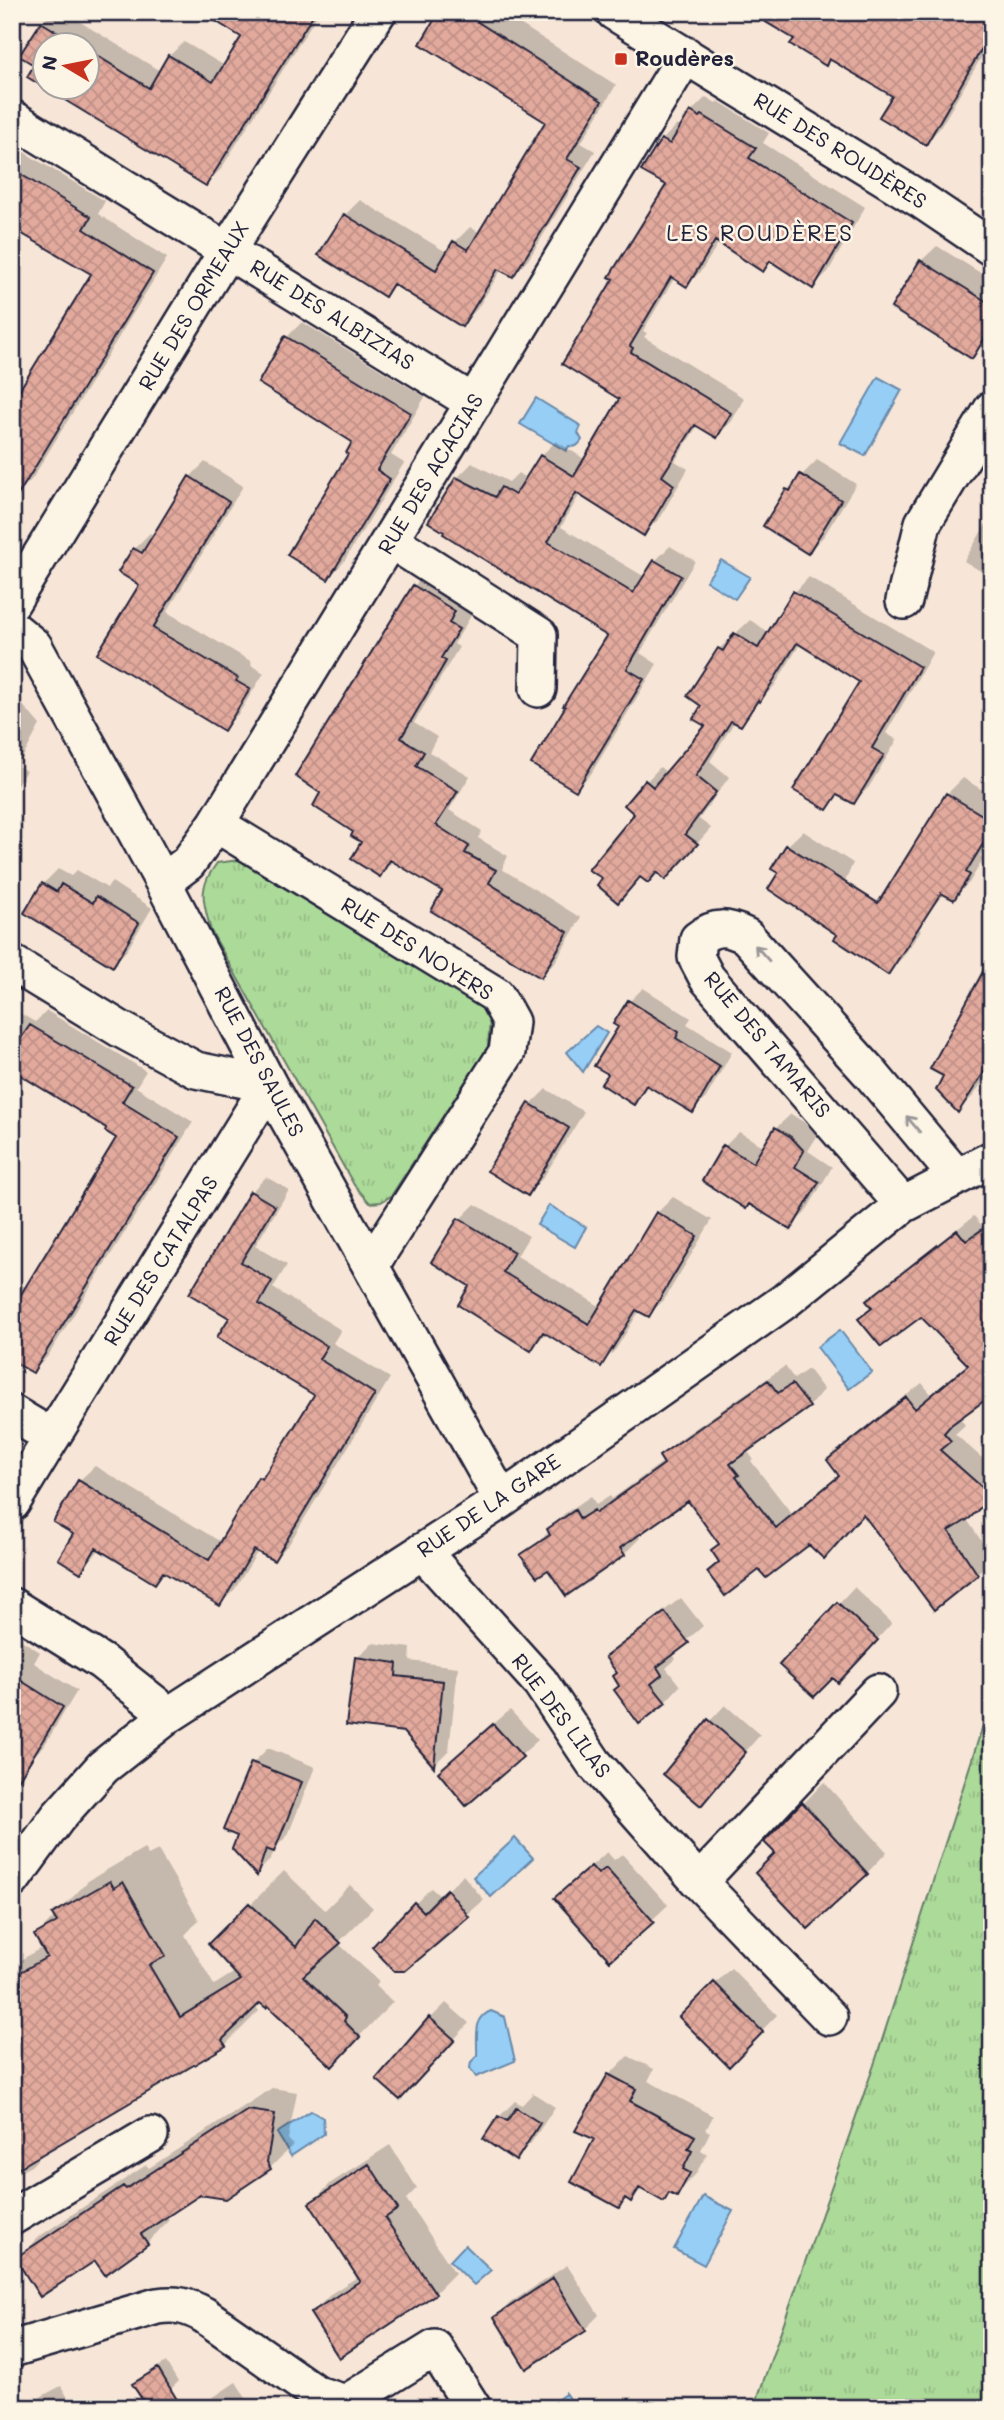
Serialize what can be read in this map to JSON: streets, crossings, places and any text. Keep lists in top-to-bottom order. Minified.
{"streets":{"street":["RUE DES ROUDÈRES","RUE DES ORMEAUX","RUE DES ALBIZIAS","RUE DES ACACIAS","RUE DES NOYERS","RUE DES TAMARIS","RUE DES SAULES","RUE DES CATALPAS","RUE DE LA GARE","RUE DES LILAS"]},"crossings":[["RUE DES ROUDÈRES","RUE DES ACACIAS"],["RUE DES ORMEAUX","RUE DES ALBIZIAS"],["RUE DES ALBIZIAS","RUE DES ACACIAS"],["RUE DES ACACIAS","RUE DES NOYERS"],["RUE DES ACACIAS","RUE DES SAULES"],["RUE DES NOYERS","RUE DES SAULES"],["RUE DES TAMARIS","RUE DE LA GARE"],["RUE DES SAULES","RUE DES CATALPAS"],["RUE DES SAULES","RUE DE LA GARE"],["RUE DE LA GARE","RUE DES LILAS"]],"districts":["LES ROUDÈRES"],"places":{"transit":["Roudères"]},"north":"left"}
